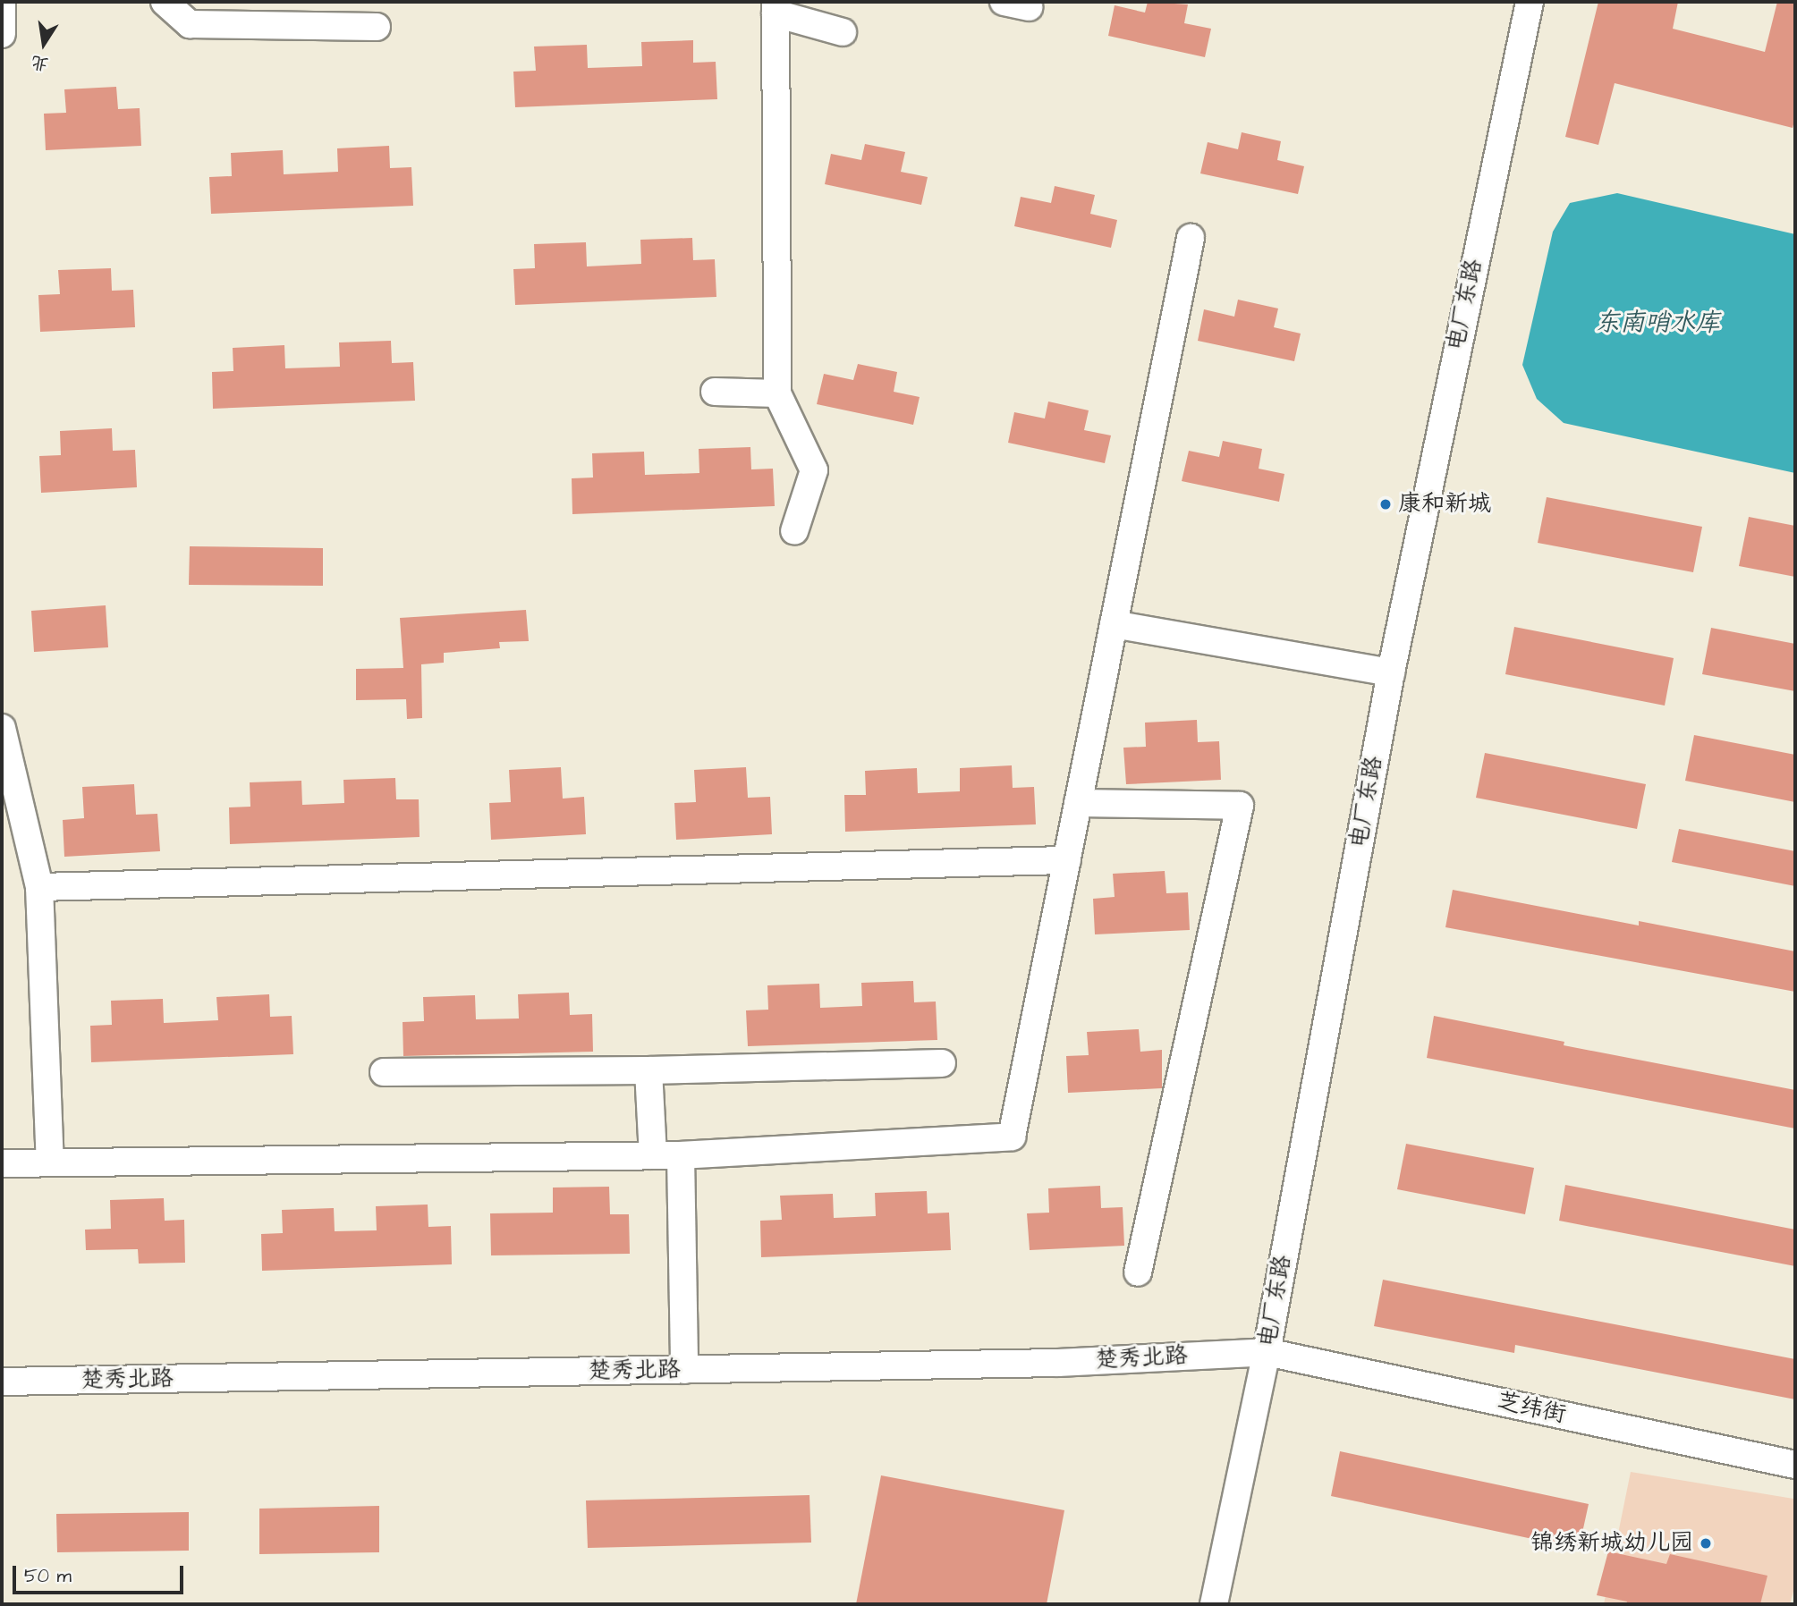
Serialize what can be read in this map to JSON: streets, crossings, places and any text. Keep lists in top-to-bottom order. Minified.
{"streets":{"street":["电厂东路","楚秀北路","芝纬街"]},"crossings":[["电厂东路","楚秀北路"],["电厂东路","芝纬街"],["楚秀北路","芝纬街"]],"water":["东南哨水库"],"places":["康和新城","锦绣新城幼儿园"],"scale_bar":"50 m","north":"bottom"}
